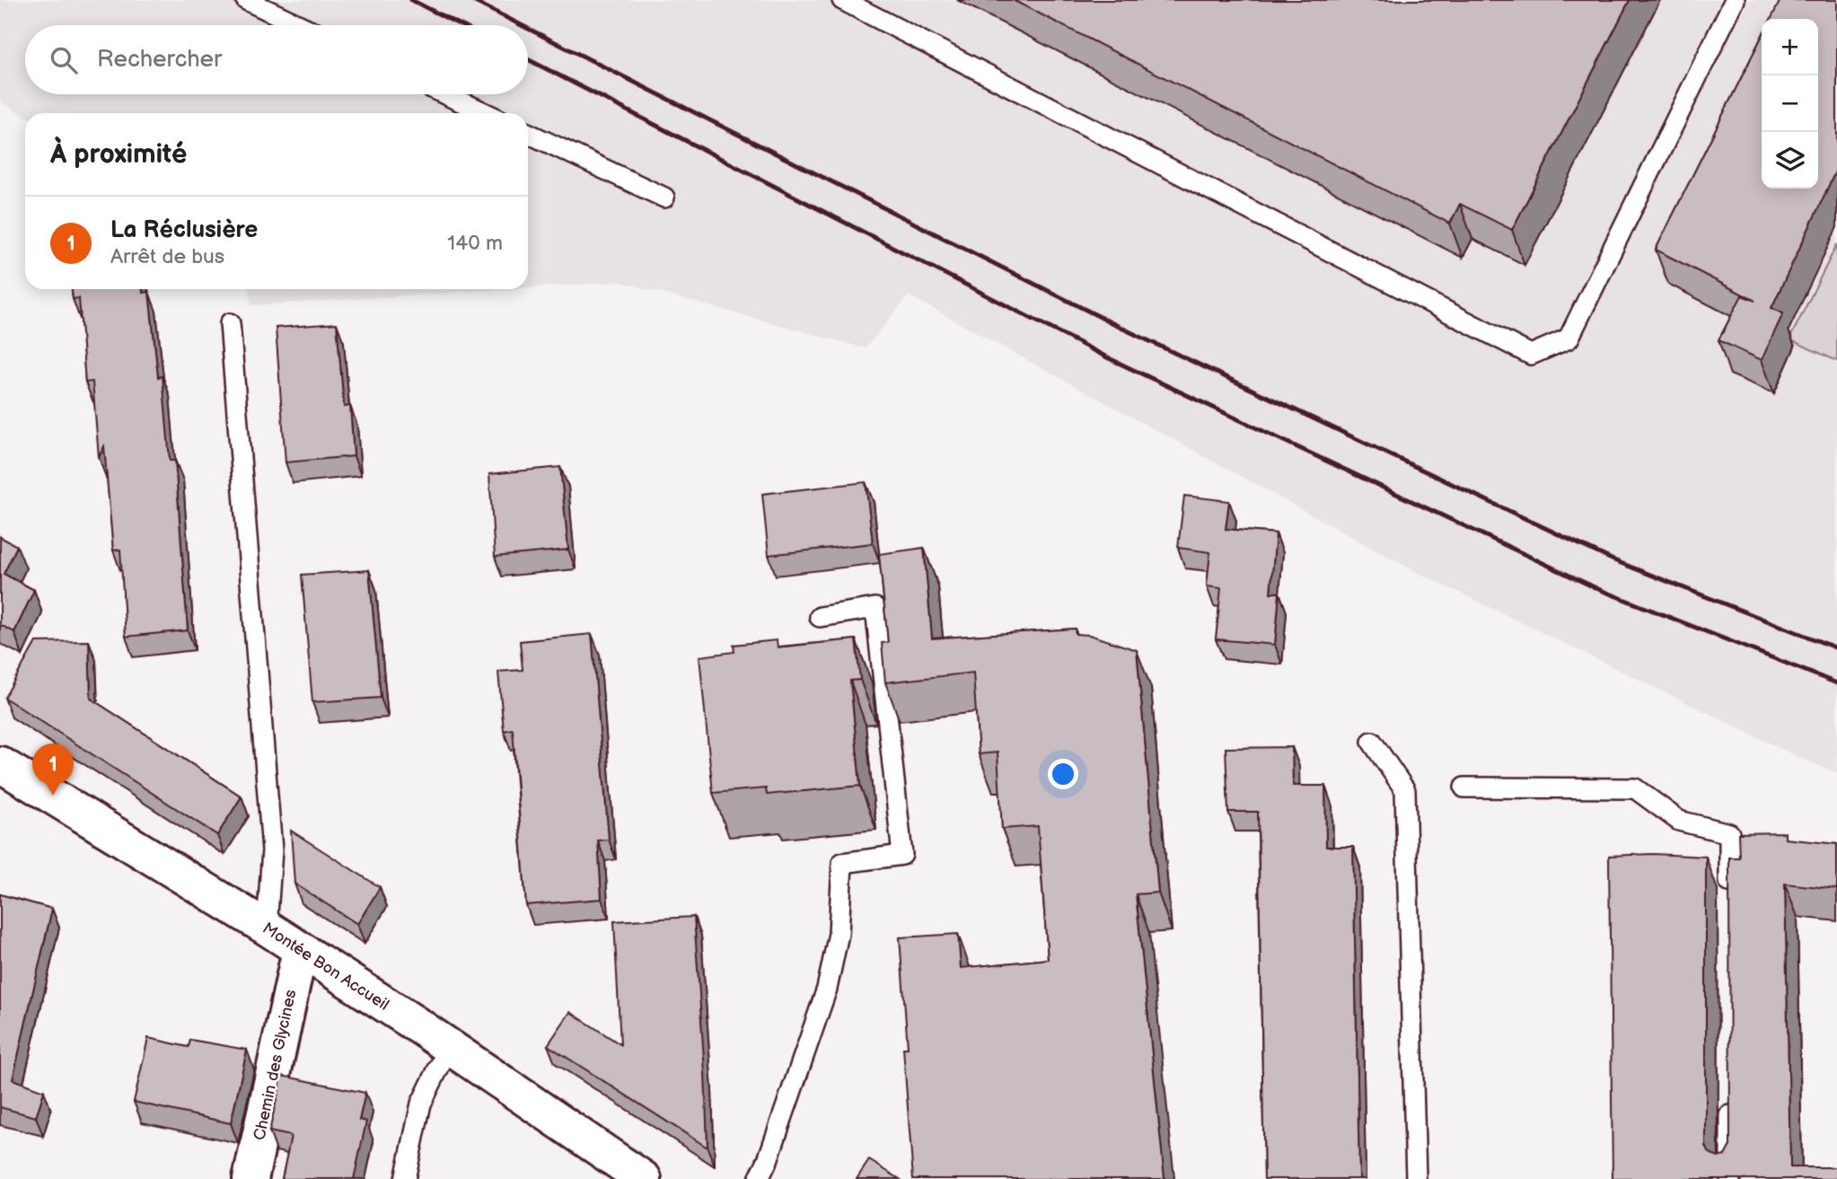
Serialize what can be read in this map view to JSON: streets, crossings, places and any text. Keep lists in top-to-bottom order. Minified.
{"streets":{"main road":["Montée Bon Accueil","Chemin des Glycines"]},"crossings":[["Montée Bon Accueil","Chemin des Glycines"]],"page":{"map_buttons":["+","−"],"search":"Rechercher","heading":"À proximité","list":[{"mark":"1","name":"La Réclusière","note":"Arrêt de bus","value":"140 m"}],"pins":"1"}}
